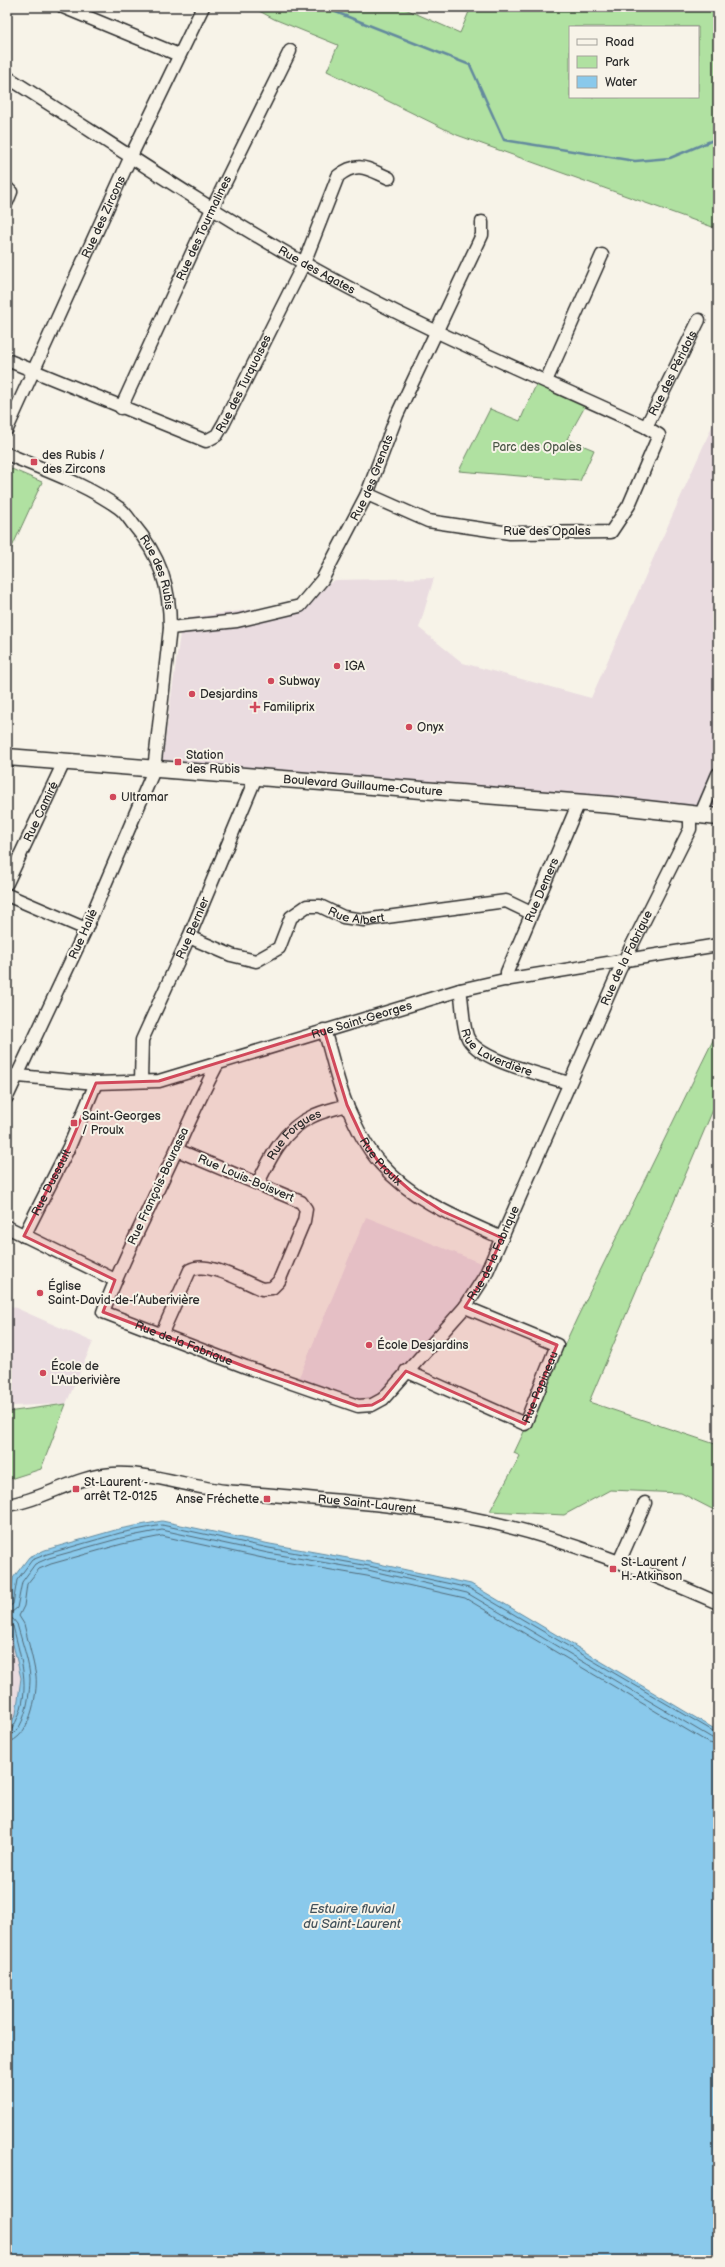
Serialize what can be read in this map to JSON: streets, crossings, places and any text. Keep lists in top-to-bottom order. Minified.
{"streets":{"main road":["Boulevard Guillaume-Couture"],"street":["Rue des Zircons","Rue des Tourmalines","Rue des Agates","Rue des Péridots","Rue des Turquoises","Rue des Grenats","Rue des Opales","Rue des Rubis","Rue Camiré","Rue Demers","Rue Albert","Rue Bernier","Rue Hallé","Rue de la Fabrique","Rue Saint-Georges","Rue Laverdière","Rue Forgues","Rue Proulx","Rue Louis-Boisvert","Rue Dussault","Rue François-Bourassa","Rue Papineau","Rue Saint-Laurent"]},"crossings":[["Rue des Zircons","Rue des Agates"],["Rue des Zircons","Rue des Turquoises"],["Rue des Tourmalines","Rue des Agates"],["Rue des Tourmalines","Rue des Turquoises"],["Rue des Agates","Rue des Péridots"],["Rue des Agates","Rue des Turquoises"],["Rue des Agates","Rue des Grenats"],["Rue des Agates","Rue des Opales"],["Rue des Péridots","Rue des Opales"],["Rue des Grenats","Rue des Opales"],["Rue des Grenats","Rue des Rubis"],["Rue des Rubis","Boulevard Guillaume-Couture"],["Rue des Rubis","Rue Hallé"],["Boulevard Guillaume-Couture","Rue Camiré"],["Boulevard Guillaume-Couture","Rue Demers"],["Boulevard Guillaume-Couture","Rue Bernier"],["Boulevard Guillaume-Couture","Rue Hallé"],["Boulevard Guillaume-Couture","Rue de la Fabrique"],["Rue Demers","Rue Albert"],["Rue Demers","Rue Saint-Georges"],["Rue Albert","Rue Bernier"],["Rue Bernier","Rue Saint-Georges"],["Rue Hallé","Rue Saint-Georges"],["Rue de la Fabrique","Rue Saint-Georges"],["Rue de la Fabrique","Rue Laverdière"],["Rue de la Fabrique","Rue Proulx"],["Rue de la Fabrique","Rue Louis-Boisvert"],["Rue de la Fabrique","Rue François-Bourassa"],["Rue de la Fabrique","Rue Papineau"],["Rue Saint-Georges","Rue Laverdière"],["Rue Saint-Georges","Rue Proulx"],["Rue Saint-Georges","Rue Dussault"],["Rue Saint-Georges","Rue François-Bourassa"],["Rue Forgues","Rue Proulx"],["Rue Forgues","Rue Louis-Boisvert"],["Rue Louis-Boisvert","Rue François-Bourassa"]],"water":["Estuaire fluvial du Saint-Laurent"],"parks":["Parc des Opales"],"places":{"transit":["des Rubis / des Zircons","Station des Rubis","Saint-Georges / Proulx","St-Laurent - arrêt T2-0125","Anse Fréchette","St-Laurent / H.-Atkinson"],"other":["IGA","Subway","Desjardins","Onyx","Ultramar","Église Saint-David-de-l’Auberivière","École Desjardins","École de L'Auberivière"],"health":["Familiprix"]},"legend":["Road","Park","Water"]}
